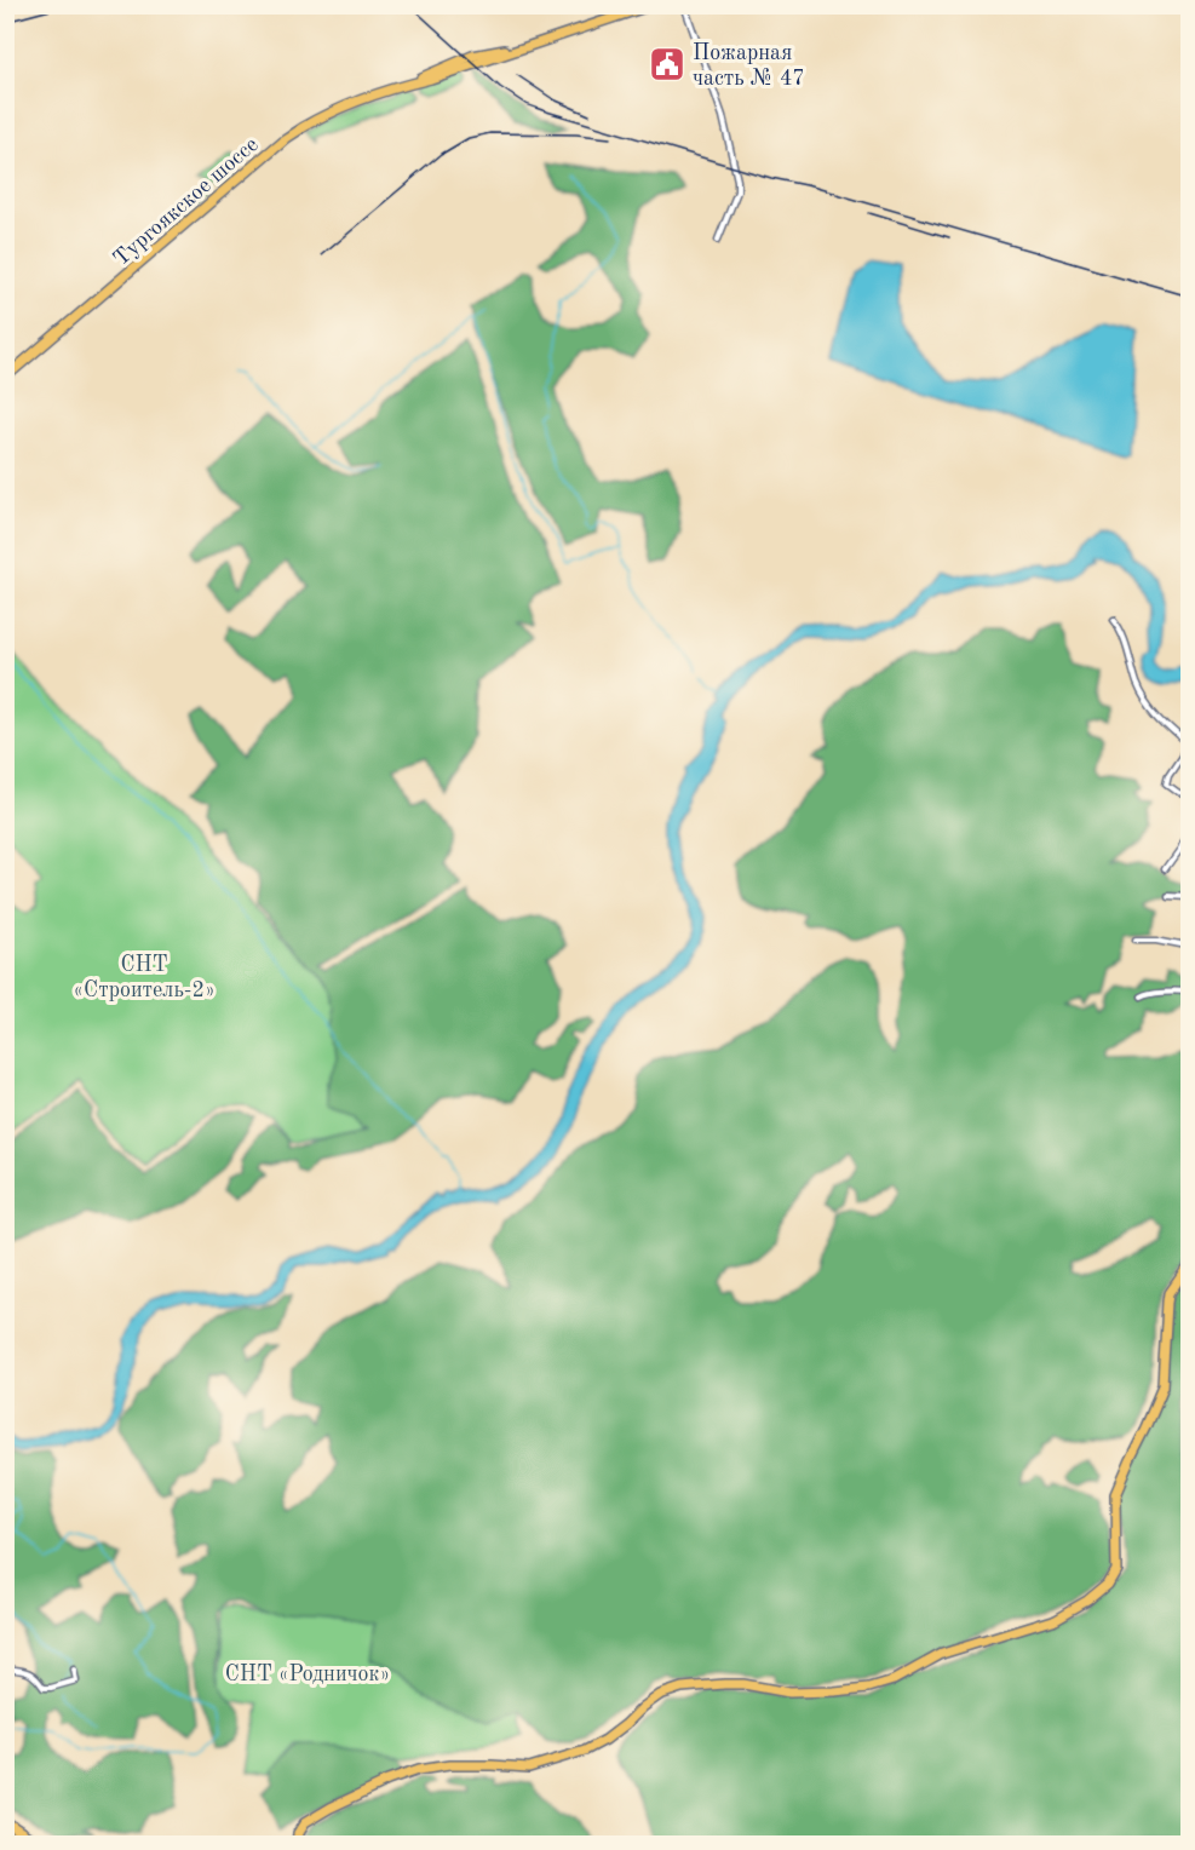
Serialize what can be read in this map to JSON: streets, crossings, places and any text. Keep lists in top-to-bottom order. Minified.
{"streets":{"main road":["Тургоякское шоссе"]},"parks":["СНТ «Строитель-2»","СНТ «Родничок»"],"places":{"public building":["Пожарная часть № 47"]}}
